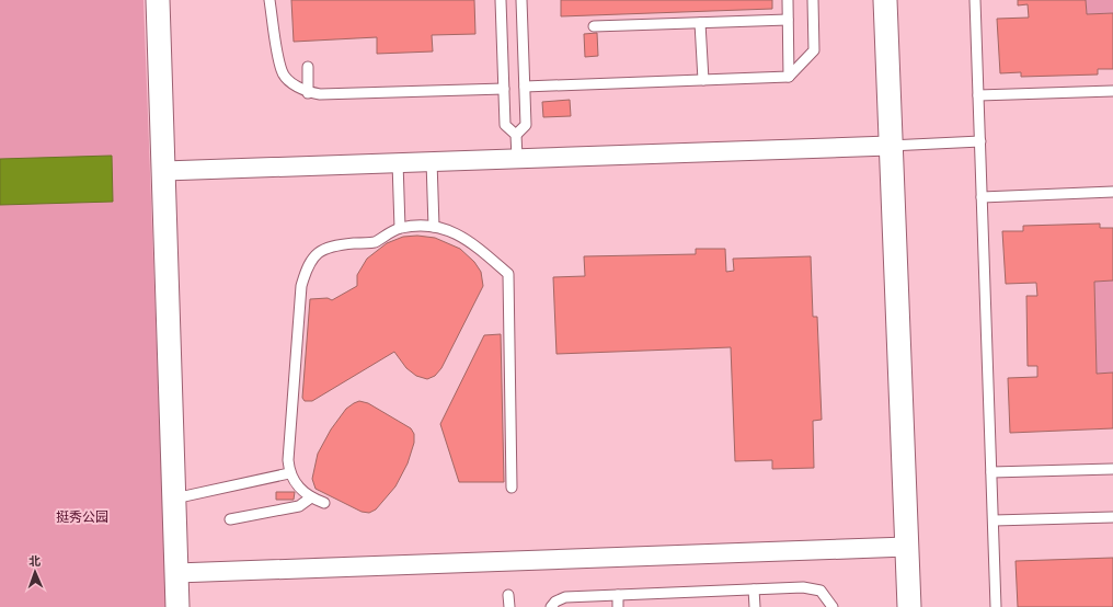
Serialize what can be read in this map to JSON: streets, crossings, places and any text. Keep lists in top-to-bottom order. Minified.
{"parks":["挺秀公园"],"north":"top"}
